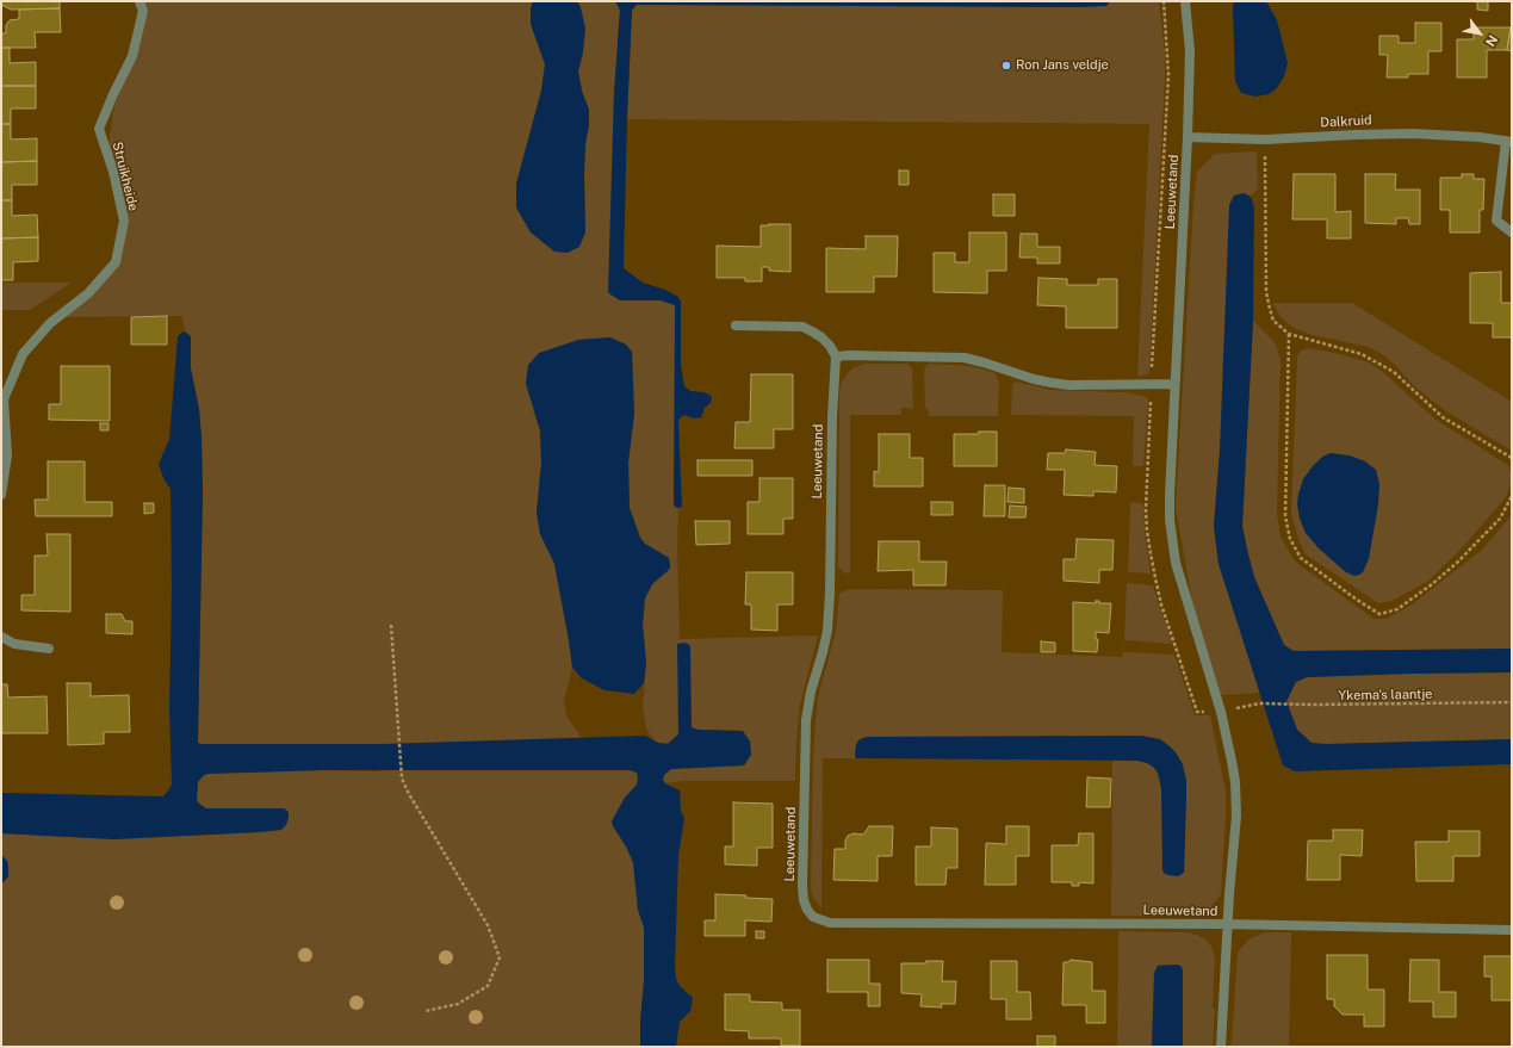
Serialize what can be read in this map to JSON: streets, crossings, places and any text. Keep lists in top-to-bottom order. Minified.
{"streets":{"street":["Dalkruid","Struikheide","Leeuwetand"],"path":["Ykema's laantje"]},"crossings":[["Dalkruid","Leeuwetand"]],"places":["Ron Jans veldje"],"north":"bottom right"}
